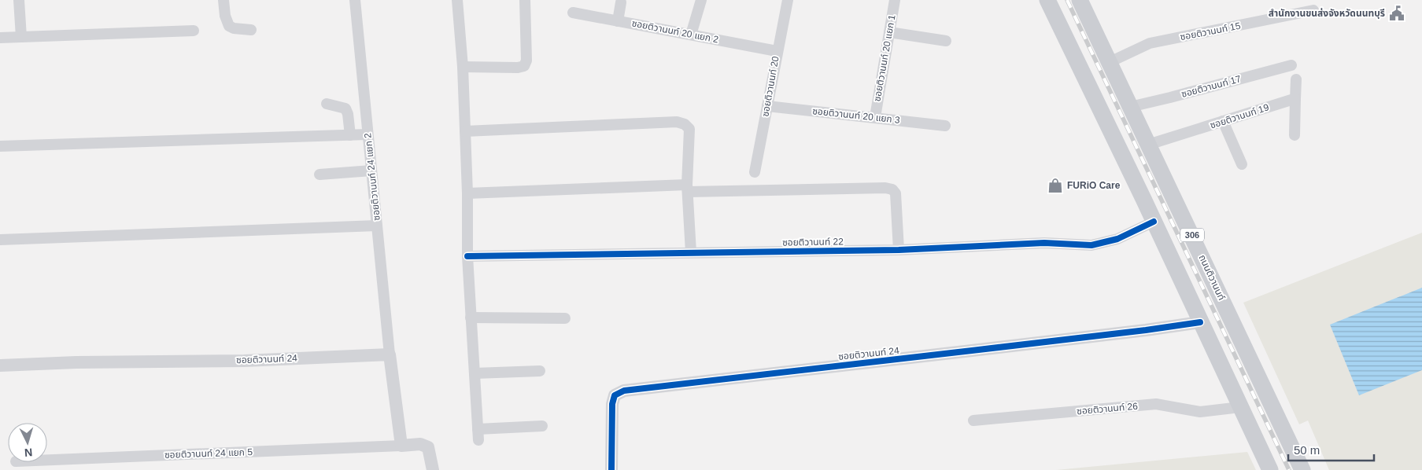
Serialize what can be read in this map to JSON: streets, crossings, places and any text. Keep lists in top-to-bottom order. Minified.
{"streets":{"main road":["306","ถนนติวานนท์"],"street":["ซอยติวานนท์ 20 แยก 2","ซอยติวานนท์ 15","ซอยติวานนท์ 20 แยก 1","ซอยติวานนท์ 20","ซอยติวานนท์ 17","ซอยติวานนท์ 20 แยก 3","ซอยติวานนท์ 19","ซอยติวานนท์ 24 แยก 2","ซอยติวานนท์ 22","ซอยติวานนท์ 24","ซอยติวานนท์ 26","ซอยติวานนท์ 24 แยก 5"]},"crossings":[["ซอยติวานนท์ 20 แยก 2","ซอยติวานนท์ 20"],["ซอยติวานนท์ 15","ถนนติวานนท์"],["ซอยติวานนท์ 20 แยก 1","ซอยติวานนท์ 20 แยก 3"],["ซอยติวานนท์ 20","ซอยติวานนท์ 20 แยก 3"],["ซอยติวานนท์ 17","ถนนติวานนท์"],["ซอยติวานนท์ 19","ถนนติวานนท์"],["ซอยติวานนท์ 24 แยก 2","ซอยติวานนท์ 24"]],"places":{"public building":["สำนักงานขนส่งจังหวัดนนทบุรี"],"shop":["FURiO Care"]},"scale_bar":"50 m","north":"bottom"}
